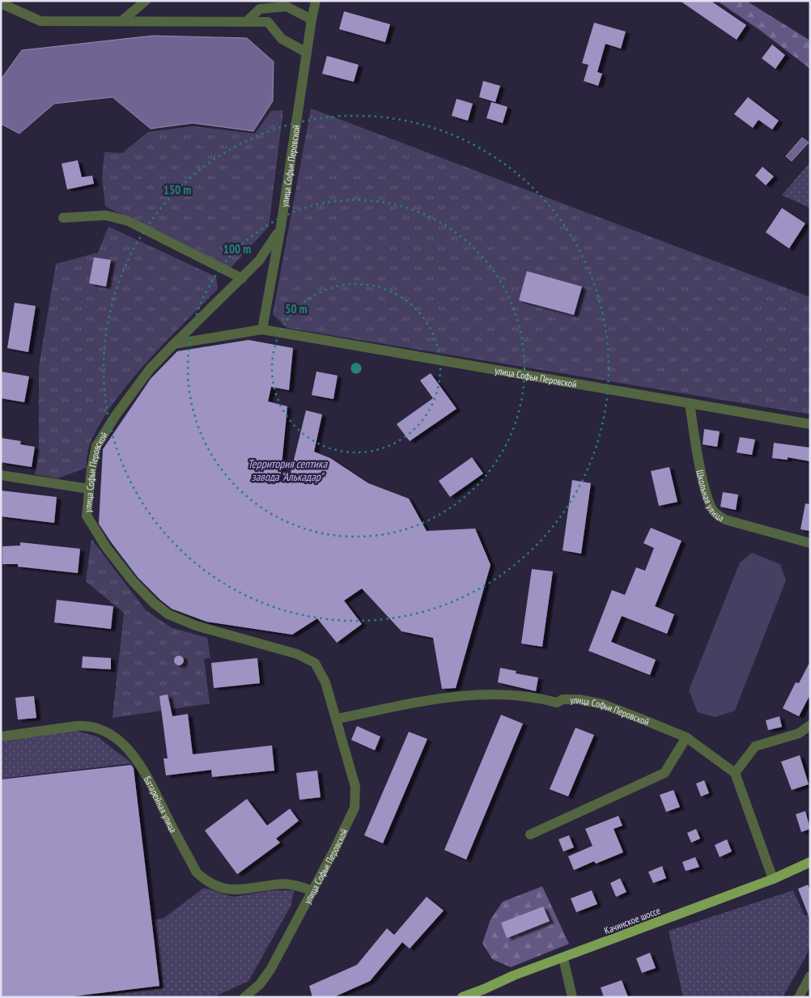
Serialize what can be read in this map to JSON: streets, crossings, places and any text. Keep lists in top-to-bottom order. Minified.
{"streets":{"main road":["Качинское шоссе"],"street":["улица Софьи Перовской","Школьная улица","Батарейная улица"]},"crossings":[["улица Софьи Перовской","Школьная улица"],["улица Софьи Перовской","Батарейная улица"]],"water":["Территория септика завода \"Алькадар\""],"rings":["150 m","100 m","50 m"]}
